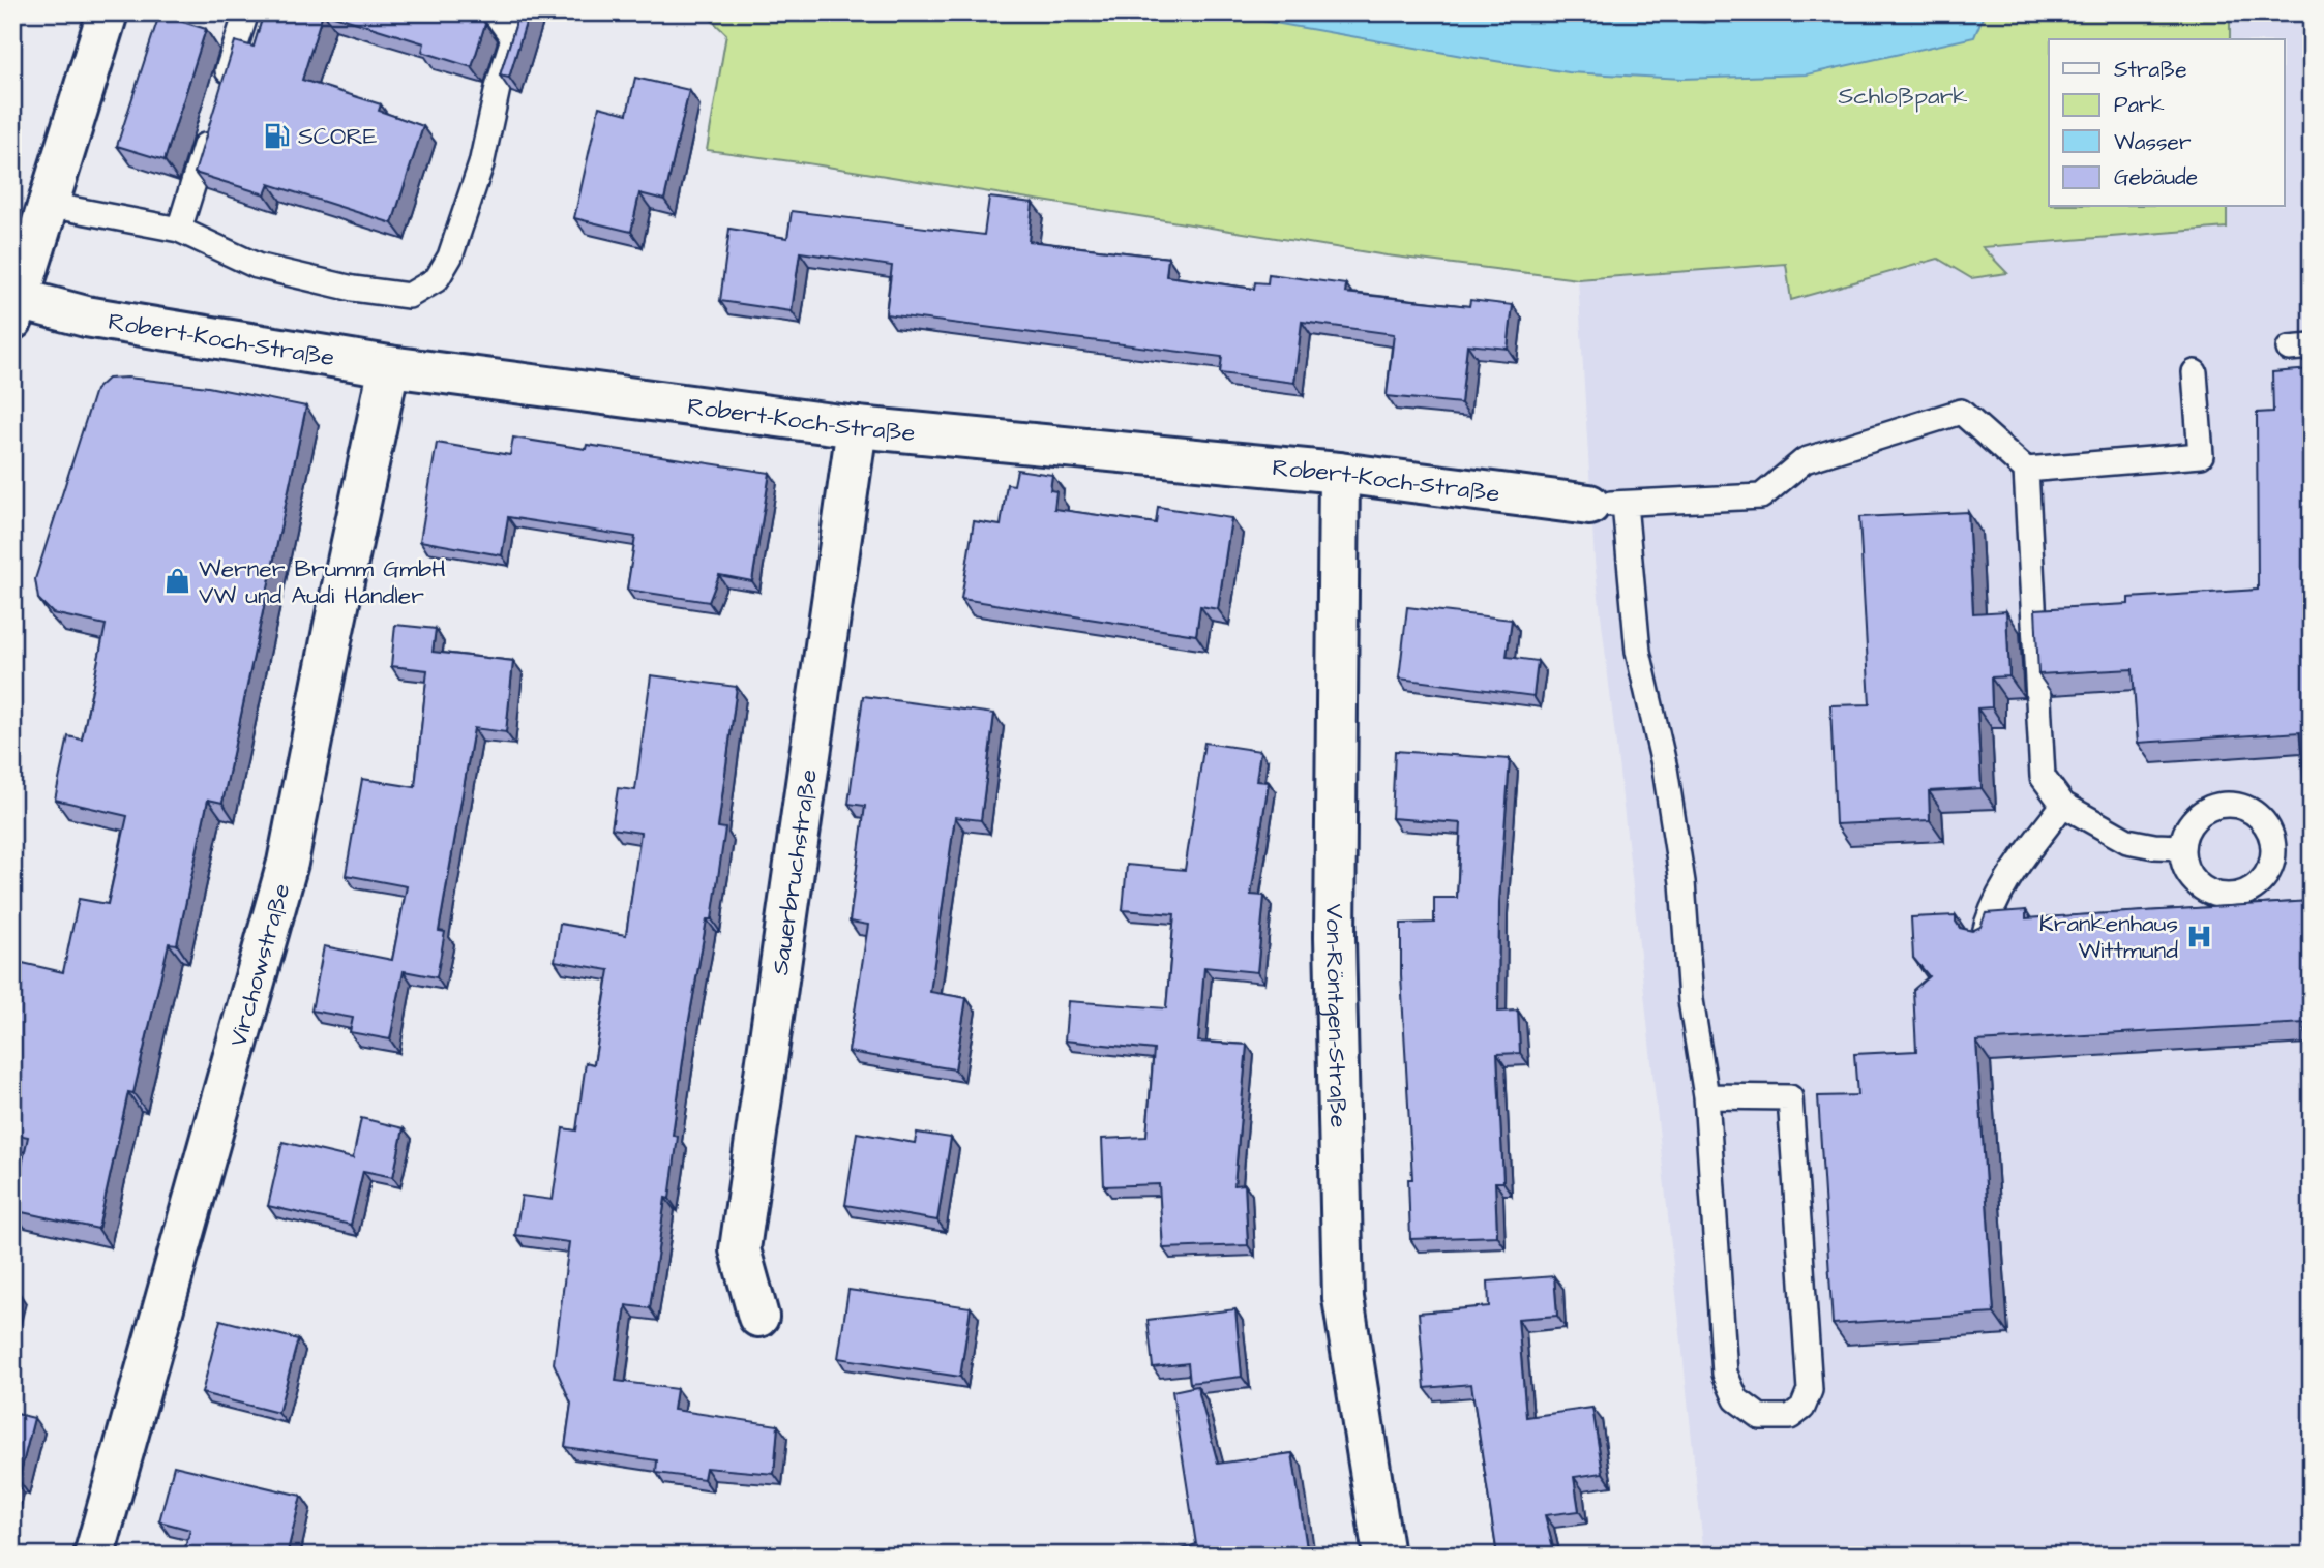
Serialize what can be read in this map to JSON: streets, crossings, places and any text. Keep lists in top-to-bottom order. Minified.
{"streets":{"street":["Robert-Koch-Straße","Sauerbruchstraße","Virchowstraße","Von-Röntgen-Straße"]},"crossings":[["Robert-Koch-Straße","Sauerbruchstraße"],["Robert-Koch-Straße","Virchowstraße"],["Robert-Koch-Straße","Von-Röntgen-Straße"]],"parks":["Schloßpark"],"places":{"fuel station":["SCORE"],"shop":["Werner Brumm GmbH VW und Audi Handler"],"hospital":["Krankenhaus Wittmund"]},"legend":["Straße","Park","Wasser","Gebäude"]}
